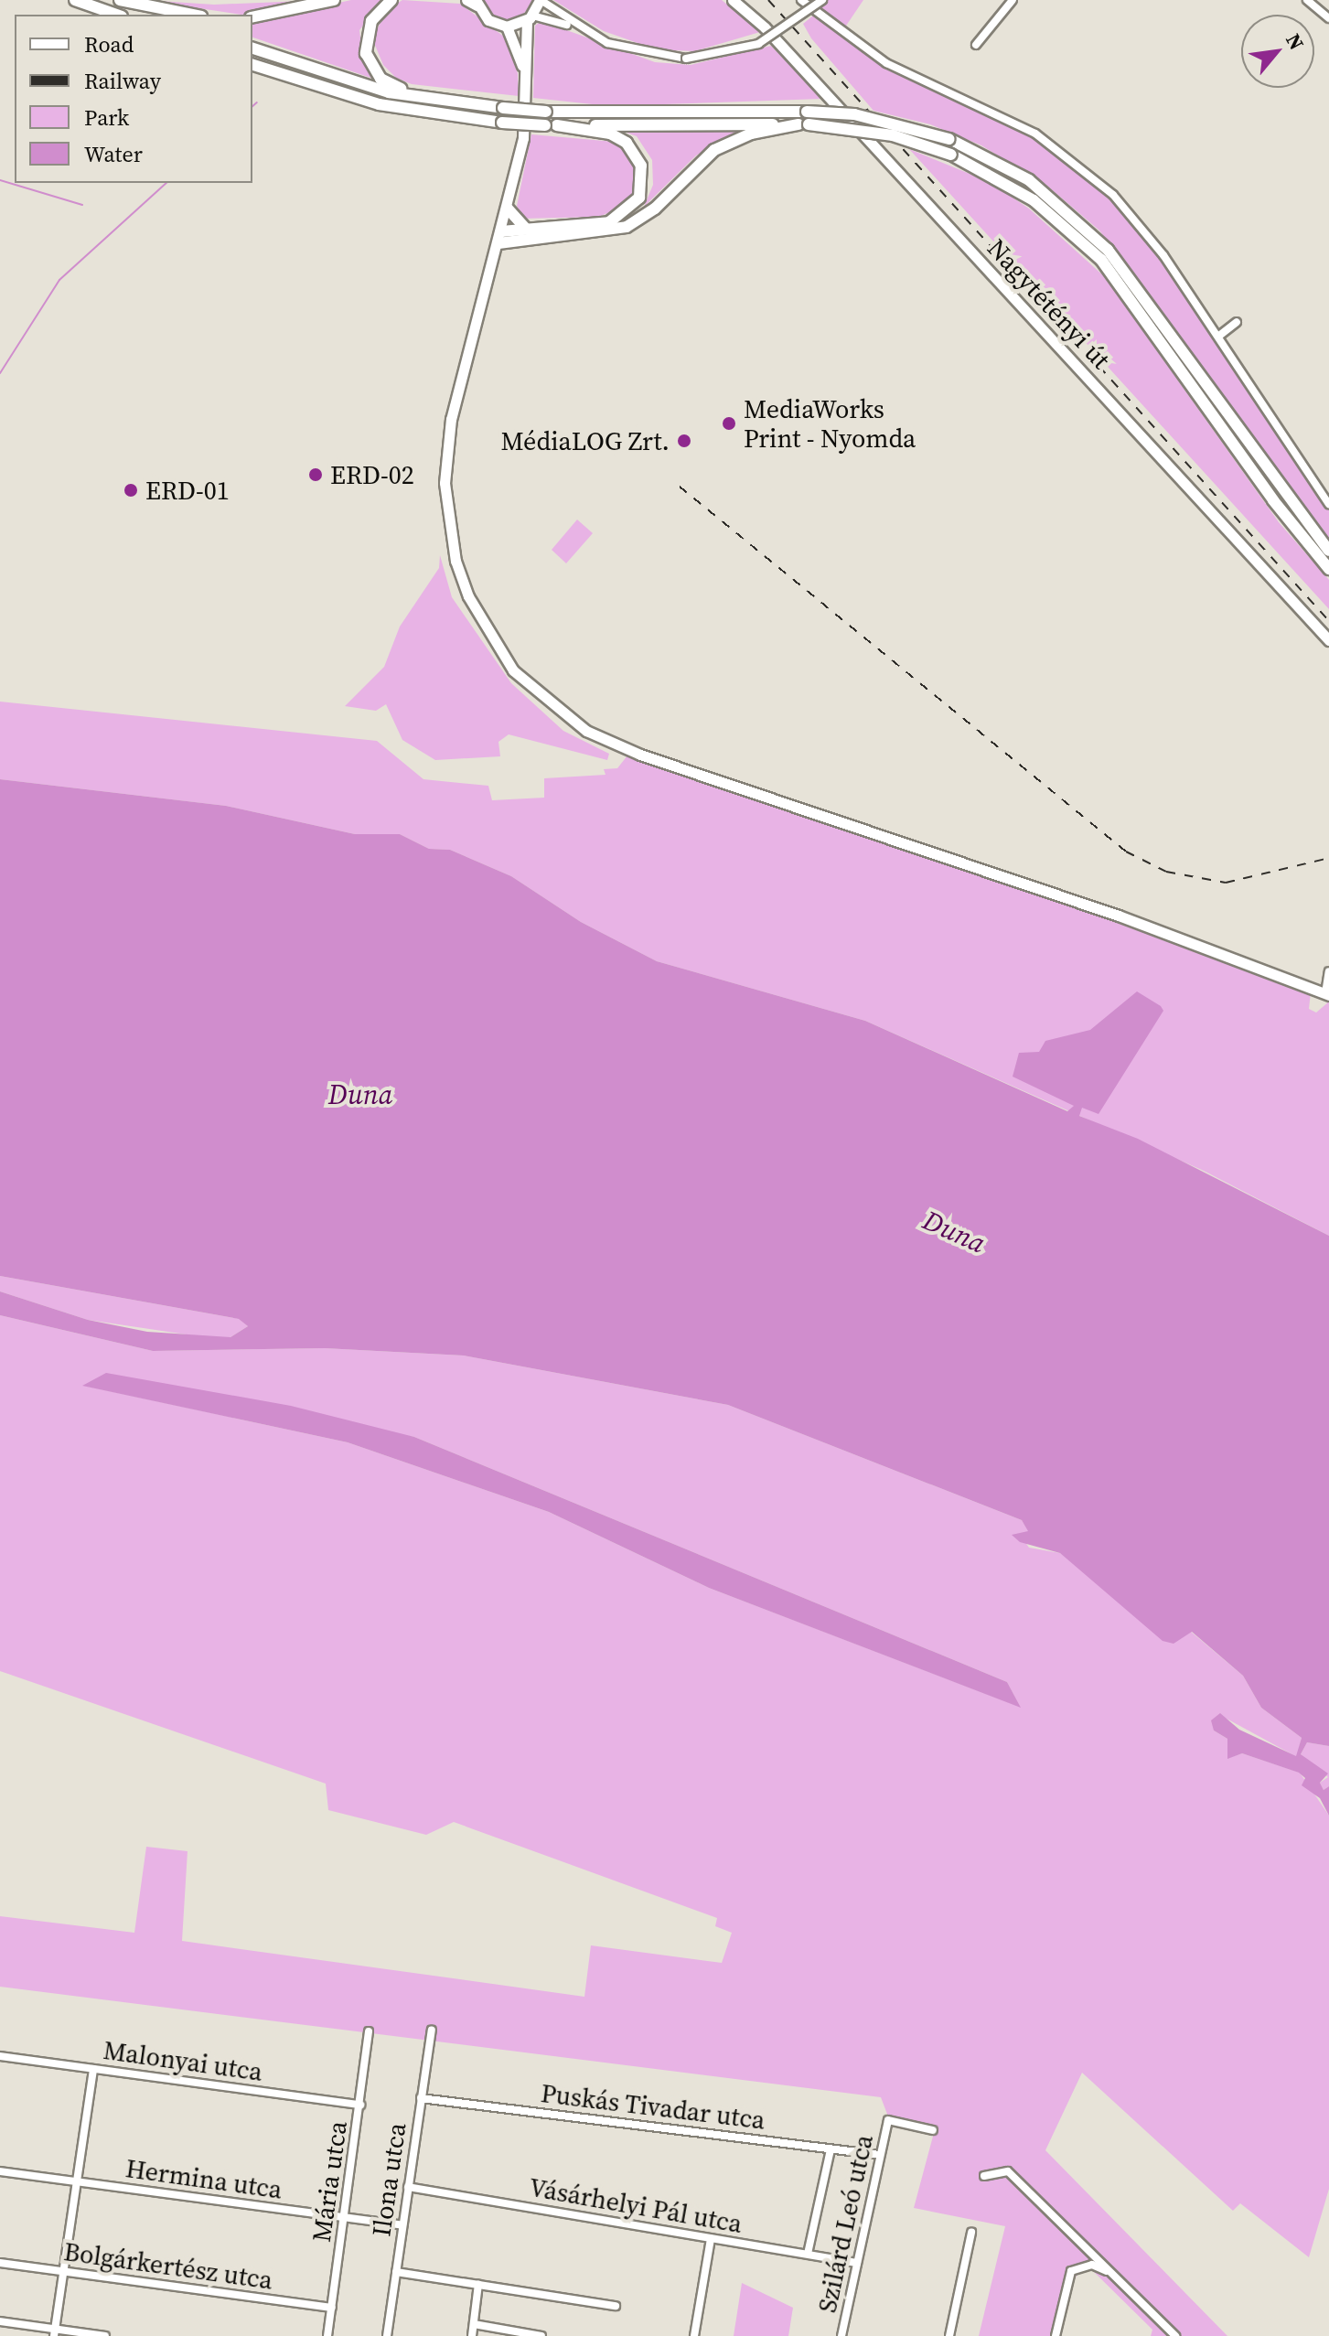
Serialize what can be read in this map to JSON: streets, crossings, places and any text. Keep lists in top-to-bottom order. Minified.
{"streets":{"main road":["Nagytétényi út"],"street":["Malonyai utca","Puskás Tivadar utca","Hermina utca","Ilona utca","Mária utca","Vásárhelyi Pál utca","Szilárd Leó utca","Bolgárkertész utca"]},"crossings":[["Malonyai utca","Mária utca"],["Puskás Tivadar utca","Ilona utca"],["Puskás Tivadar utca","Szilárd Leó utca"],["Hermina utca","Ilona utca"],["Hermina utca","Mária utca"],["Ilona utca","Vásárhelyi Pál utca"],["Mária utca","Bolgárkertész utca"],["Vásárhelyi Pál utca","Szilárd Leó utca"]],"water":["Duna"],"places":["MediaWorks Print - Nyomda","MédiaLOG Zrt.","ERD-02","ERD-01"],"legend":["Road","Railway","Park","Water"],"north":"top right"}
